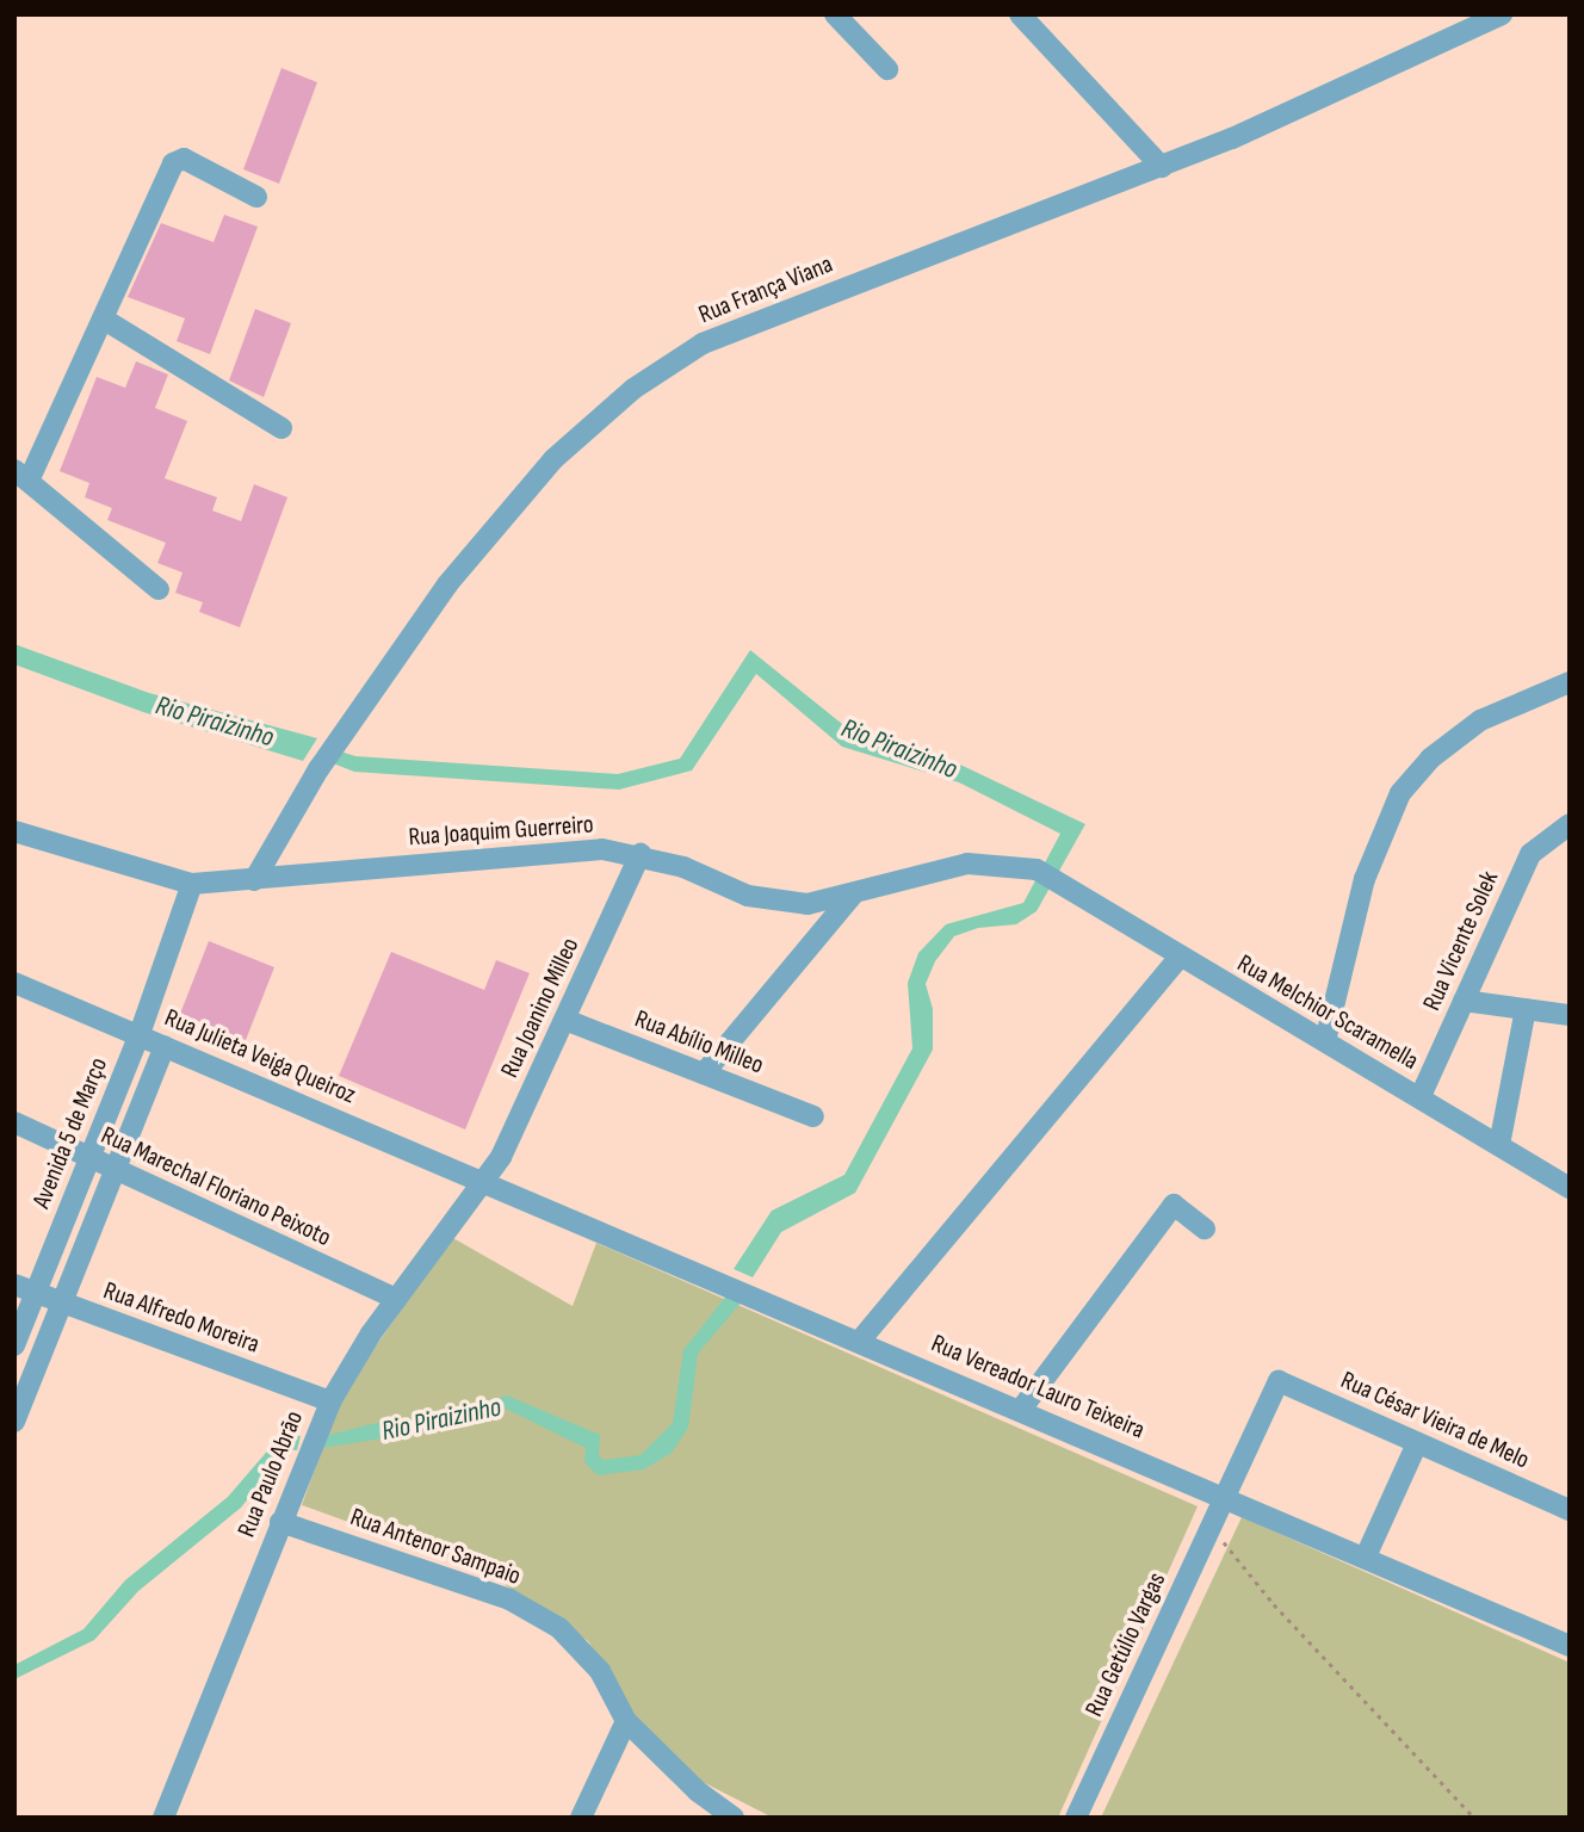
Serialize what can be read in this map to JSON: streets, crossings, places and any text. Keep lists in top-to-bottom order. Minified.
{"streets":{"street":["Rua França Viana","Rua Joaquim Guerreiro","Rua Vicente Solek","Rua Joanino Milleo","Rua Melchior Scaramella","Rua Abílio Milleo","Rua Julieta Veiga Queiroz","Avenida 5 de Março","Rua Marechal Floriano Peixoto","Rua Alfredo Moreira","Rua Vereador Lauro Teixeira","Rua César Vieira de Melo","Rua Paulo Abrão","Rua Antenor Sampaio","Rua Getúlio Vargas"]},"crossings":[["Rua França Viana","Rua Joaquim Guerreiro"],["Rua Joaquim Guerreiro","Rua Joanino Milleo"],["Rua Joaquim Guerreiro","Rua Melchior Scaramella"],["Rua Joaquim Guerreiro","Avenida 5 de Março"],["Rua Vicente Solek","Rua Melchior Scaramella"],["Rua Joanino Milleo","Rua Abílio Milleo"],["Rua Joanino Milleo","Rua Julieta Veiga Queiroz"],["Rua Joanino Milleo","Rua Vereador Lauro Teixeira"],["Rua Joanino Milleo","Rua Paulo Abrão"],["Rua Julieta Veiga Queiroz","Avenida 5 de Março"],["Rua Julieta Veiga Queiroz","Rua Vereador Lauro Teixeira"],["Rua Julieta Veiga Queiroz","Rua Paulo Abrão"],["Avenida 5 de Março","Rua Marechal Floriano Peixoto"],["Avenida 5 de Março","Rua Alfredo Moreira"],["Rua Marechal Floriano Peixoto","Rua Paulo Abrão"],["Rua Alfredo Moreira","Rua Paulo Abrão"],["Rua Vereador Lauro Teixeira","Rua Paulo Abrão"],["Rua Vereador Lauro Teixeira","Rua Getúlio Vargas"],["Rua César Vieira de Melo","Rua Getúlio Vargas"],["Rua Paulo Abrão","Rua Antenor Sampaio"]],"water":["Rio Piraizinho"]}
